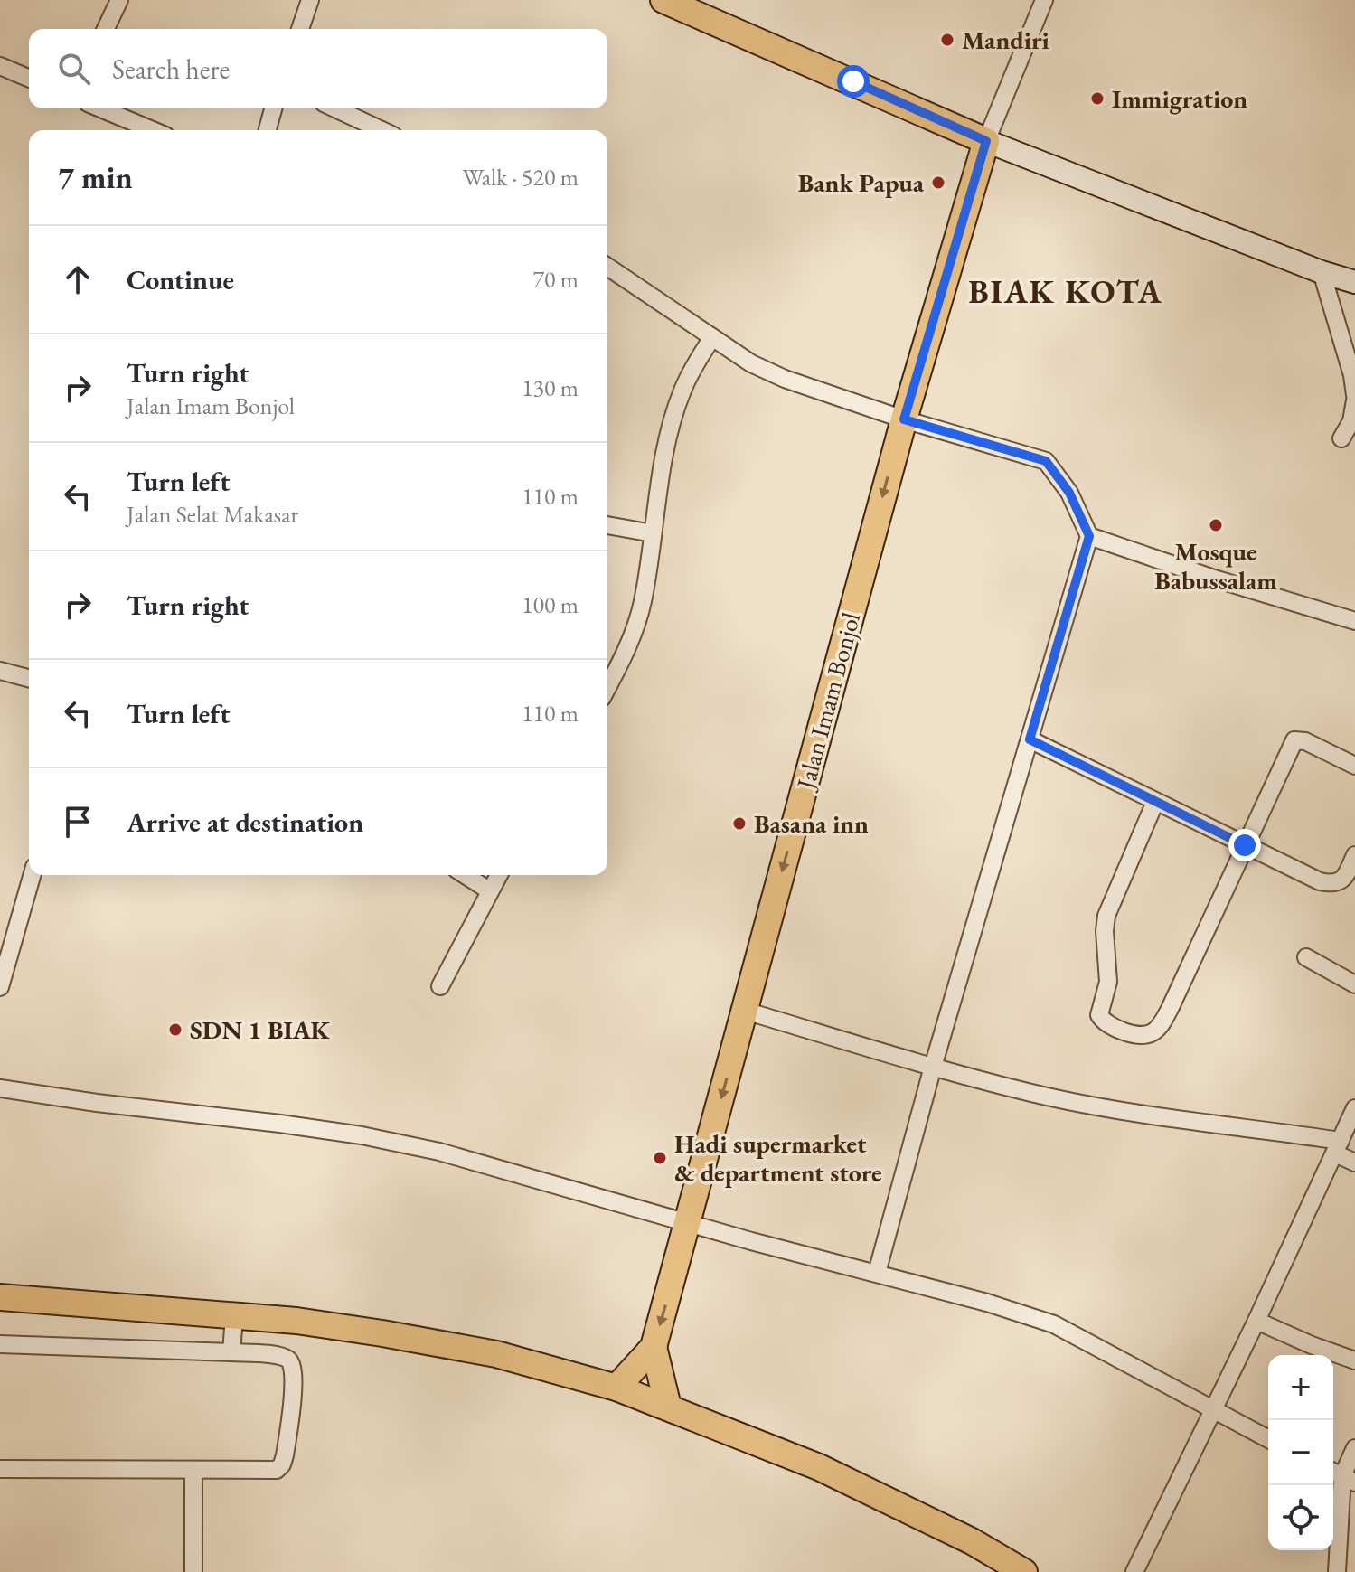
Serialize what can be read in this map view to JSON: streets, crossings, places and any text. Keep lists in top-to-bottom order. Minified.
{"streets":{"main road":["Jalan Imam Bonjol"]},"one_way":["Jalan Imam Bonjol"],"districts":["BIAK KOTA"],"places":["Mandiri","Immigration","Bank Papua","Mosque Babussalam","Basana inn","SDN 1 BIAK","Hadi supermarket & department store"],"page":{"search":"Search here","heading":["7 min","Walk · 520 m"],"list":[["Continue","70 m"],["Turn right","Jalan Imam Bonjol","130 m"],["Turn left","Jalan Selat Makasar","110 m"],["Turn right","100 m"],["Turn left","110 m"],"Arrive at destination"],"map_buttons":["+","−"]}}
